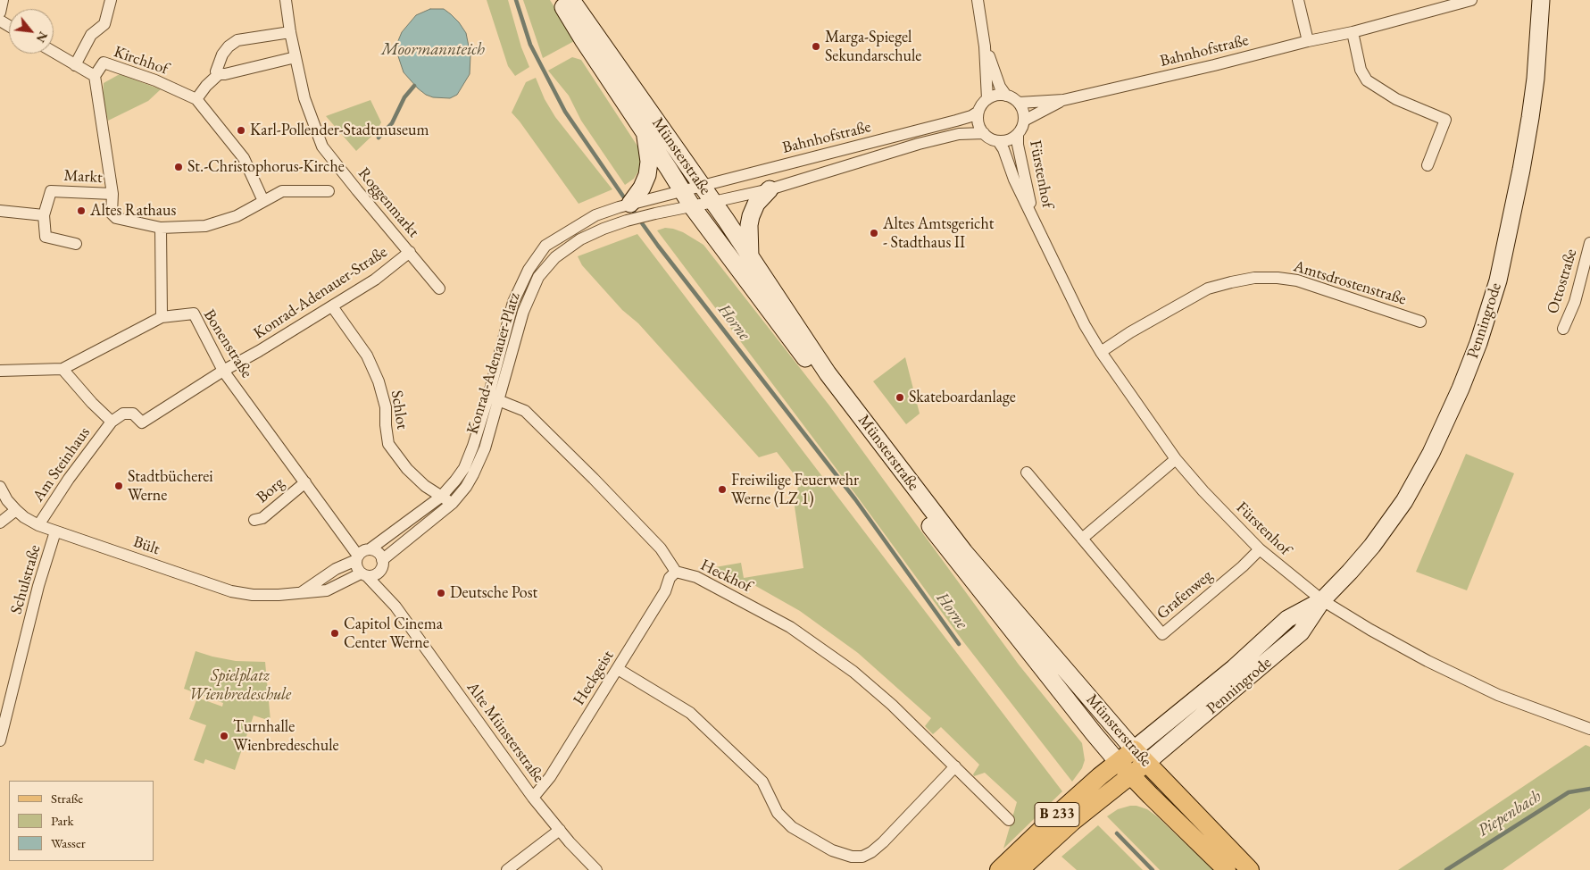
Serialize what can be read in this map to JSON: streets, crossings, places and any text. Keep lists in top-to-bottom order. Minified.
{"streets":{"main road":["Münsterstraße","Penningrode","B 233"],"street":["Bahnhofstraße","Kirchhof","Fürstenhof","Markt","Roggenmarkt","Ottostraße","Amtsdrostenstraße","Konrad-Adenauer-Straße","Bonenstraße","Konrad-Adenauer-Platz","Schlot","Am Steinhaus","Borg","Bült","Heckhof","Schulstraße","Grafenweg","Heckgeist","Alte Münsterstraße"]},"crossings":[["Bahnhofstraße","Münsterstraße"],["Bahnhofstraße","Fürstenhof"],["Bahnhofstraße","Konrad-Adenauer-Platz"],["Kirchhof","Markt"],["Münsterstraße","Penningrode"],["Münsterstraße","Konrad-Adenauer-Platz"],["Münsterstraße","B 233"],["Fürstenhof","Amtsdrostenstraße"],["Fürstenhof","Penningrode"],["Fürstenhof","Grafenweg"],["Roggenmarkt","Konrad-Adenauer-Straße"],["Konrad-Adenauer-Straße","Bonenstraße"],["Konrad-Adenauer-Straße","Schlot"],["Konrad-Adenauer-Straße","Am Steinhaus"],["Penningrode","B 233"],["Bonenstraße","Konrad-Adenauer-Platz"],["Bonenstraße","Borg"],["Bonenstraße","Bült"],["Bonenstraße","Alte Münsterstraße"],["Konrad-Adenauer-Platz","Schlot"],["Konrad-Adenauer-Platz","Bült"],["Konrad-Adenauer-Platz","Heckhof"],["Konrad-Adenauer-Platz","Alte Münsterstraße"],["Am Steinhaus","Bült"],["Bült","Schulstraße"],["Bült","Alte Münsterstraße"],["Heckhof","Heckgeist"],["Heckgeist","Alte Münsterstraße"]],"water":["Moormannteich","Horne","Piepenbach"],"parks":["Spielplatz Wienbredeschule"],"places":["Marga-Spiegel Sekundarschule","Karl-Pollender-Stadtmuseum","St.-Christophorus-Kirche","Altes Rathaus","Altes Amtsgericht - Stadthaus II","Skateboardanlage","Stadtbücherei Werne","Freiwilige Feuerwehr Werne (LZ 1)","Deutsche Post","Capitol Cinema Center Werne","Turnhalle Wienbredeschule"],"legend":["Straße","Park","Wasser"],"north":"bottom right"}
